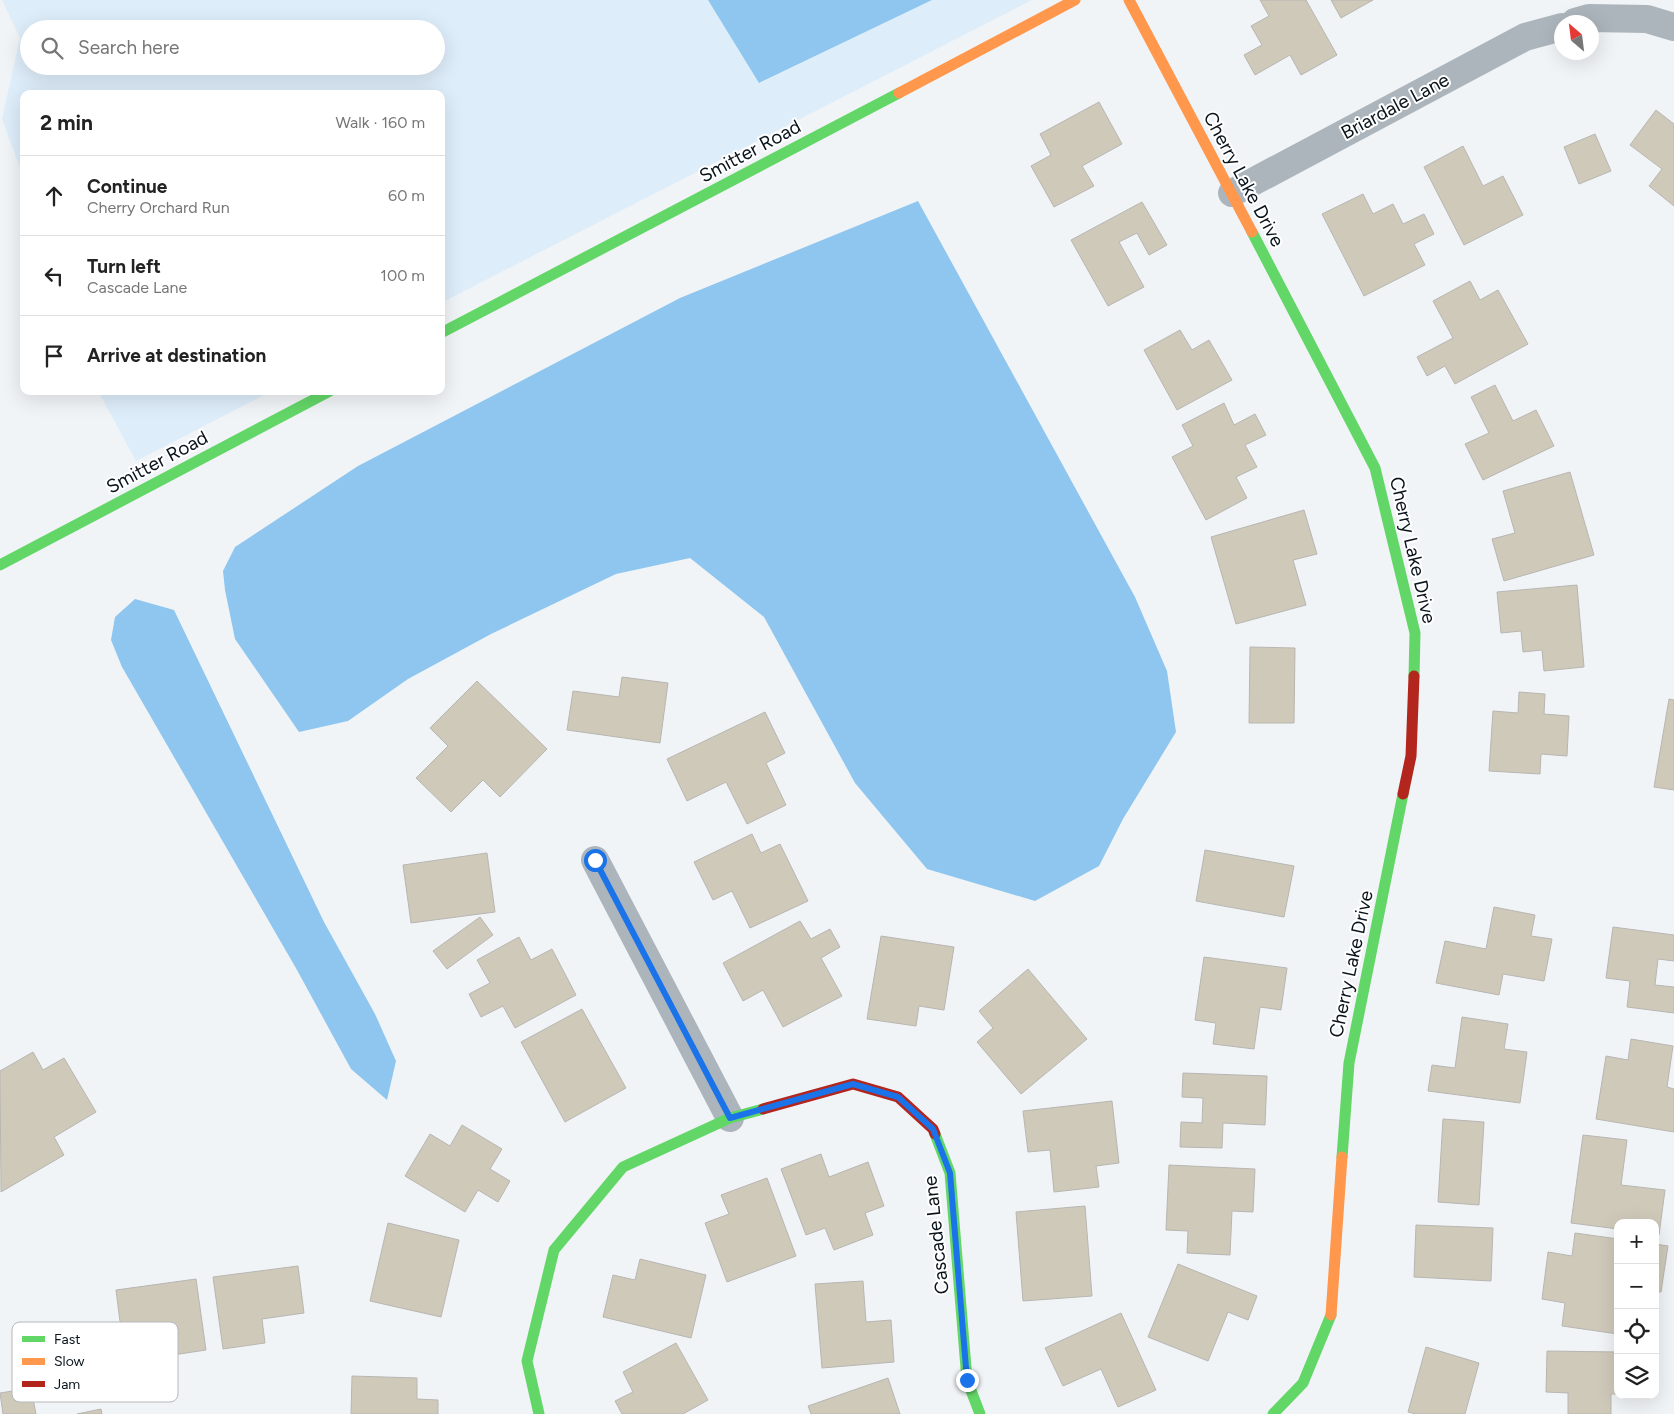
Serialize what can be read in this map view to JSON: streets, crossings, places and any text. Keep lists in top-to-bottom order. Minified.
{"streets":{"street":["Briardale Lane","Smitter Road","Cherry Lake Drive","Cascade Lane"]},"crossings":[["Briardale Lane","Cherry Lake Drive"]],"legend":["Fast","Slow","Jam"],"north":"top left","page":{"search":"Search here","heading":["2 min","Walk · 160 m"],"list":[["Continue","Cherry Orchard Run","60 m"],["Turn left","Cascade Lane","100 m"],"Arrive at destination"],"map_buttons":["+","−"]}}
